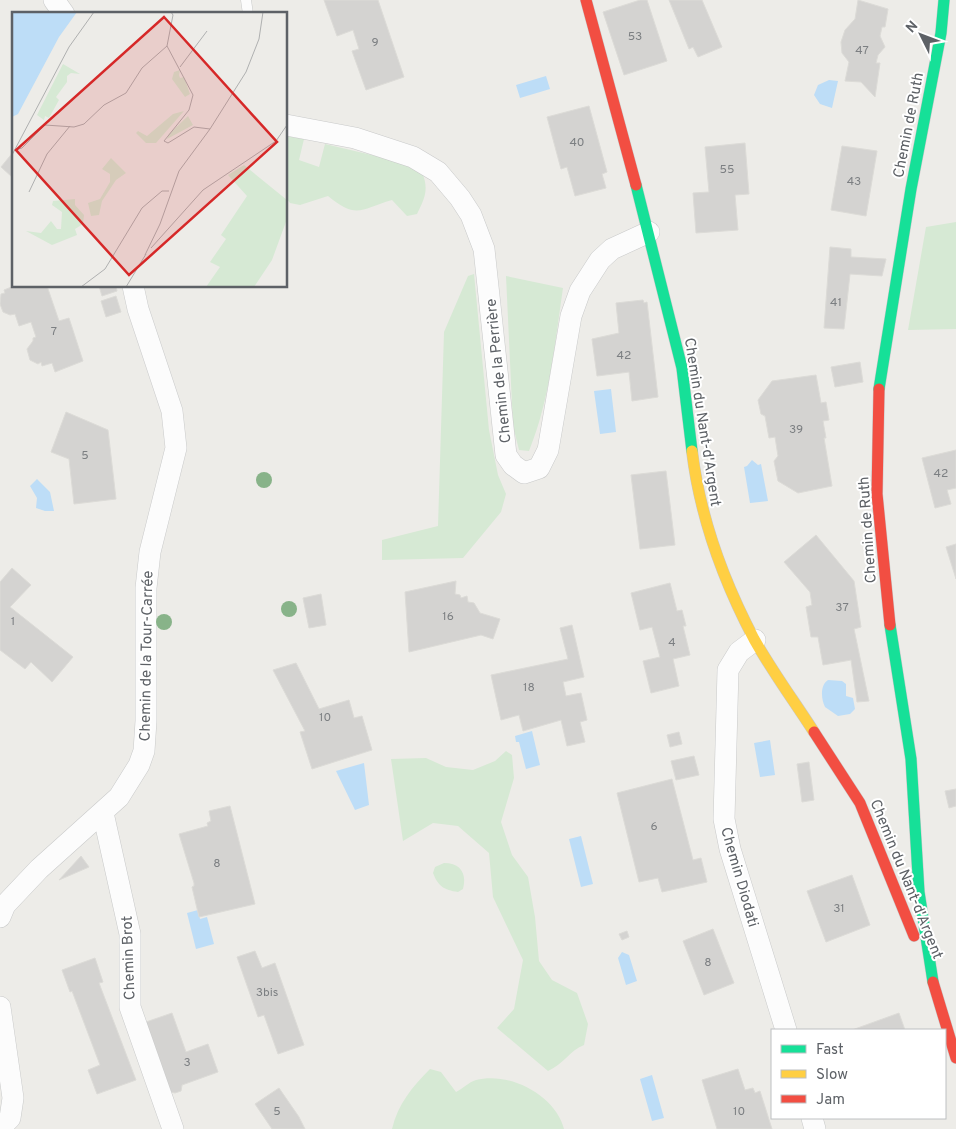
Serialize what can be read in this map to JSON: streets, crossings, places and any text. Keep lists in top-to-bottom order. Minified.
{"streets":{"street":["Chemin de Ruth","Chemin de la Perrière","Chemin du Nant-d'Argent","Chemin de la Tour-Carrée","Chemin Diodati","Chemin Brot"]},"crossings":[["Chemin de Ruth","Chemin du Nant-d'Argent"],["Chemin de la Perrière","Chemin du Nant-d'Argent"],["Chemin du Nant-d'Argent","Chemin Diodati"],["Chemin de la Tour-Carrée","Chemin Brot"]],"house_numbers":["53","9","47","40","55","43","41","7","42","39","5","42","37","16","1","4","18","10","6","8","31","8","3bis","3","5","10"],"legend":["Fast","Slow","Jam"],"north":"top left"}
